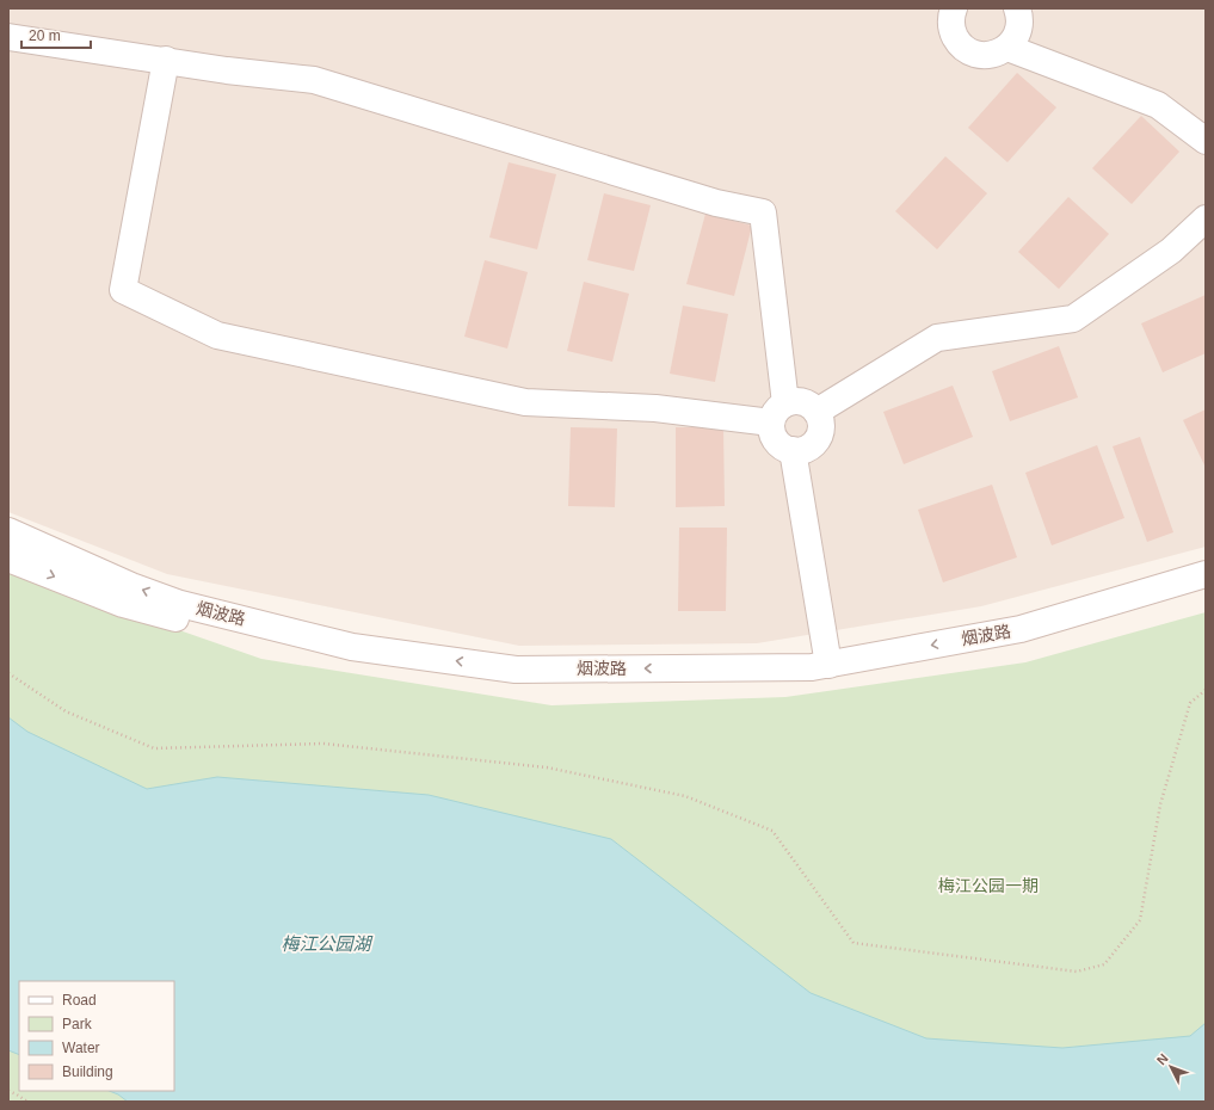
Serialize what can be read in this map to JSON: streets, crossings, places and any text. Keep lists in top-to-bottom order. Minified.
{"streets":{"street":["烟波路"]},"water":["梅江公园湖"],"parks":["梅江公园一期"],"legend":["Road","Park","Water","Building"],"scale_bar":"20 m","north":"top left"}
